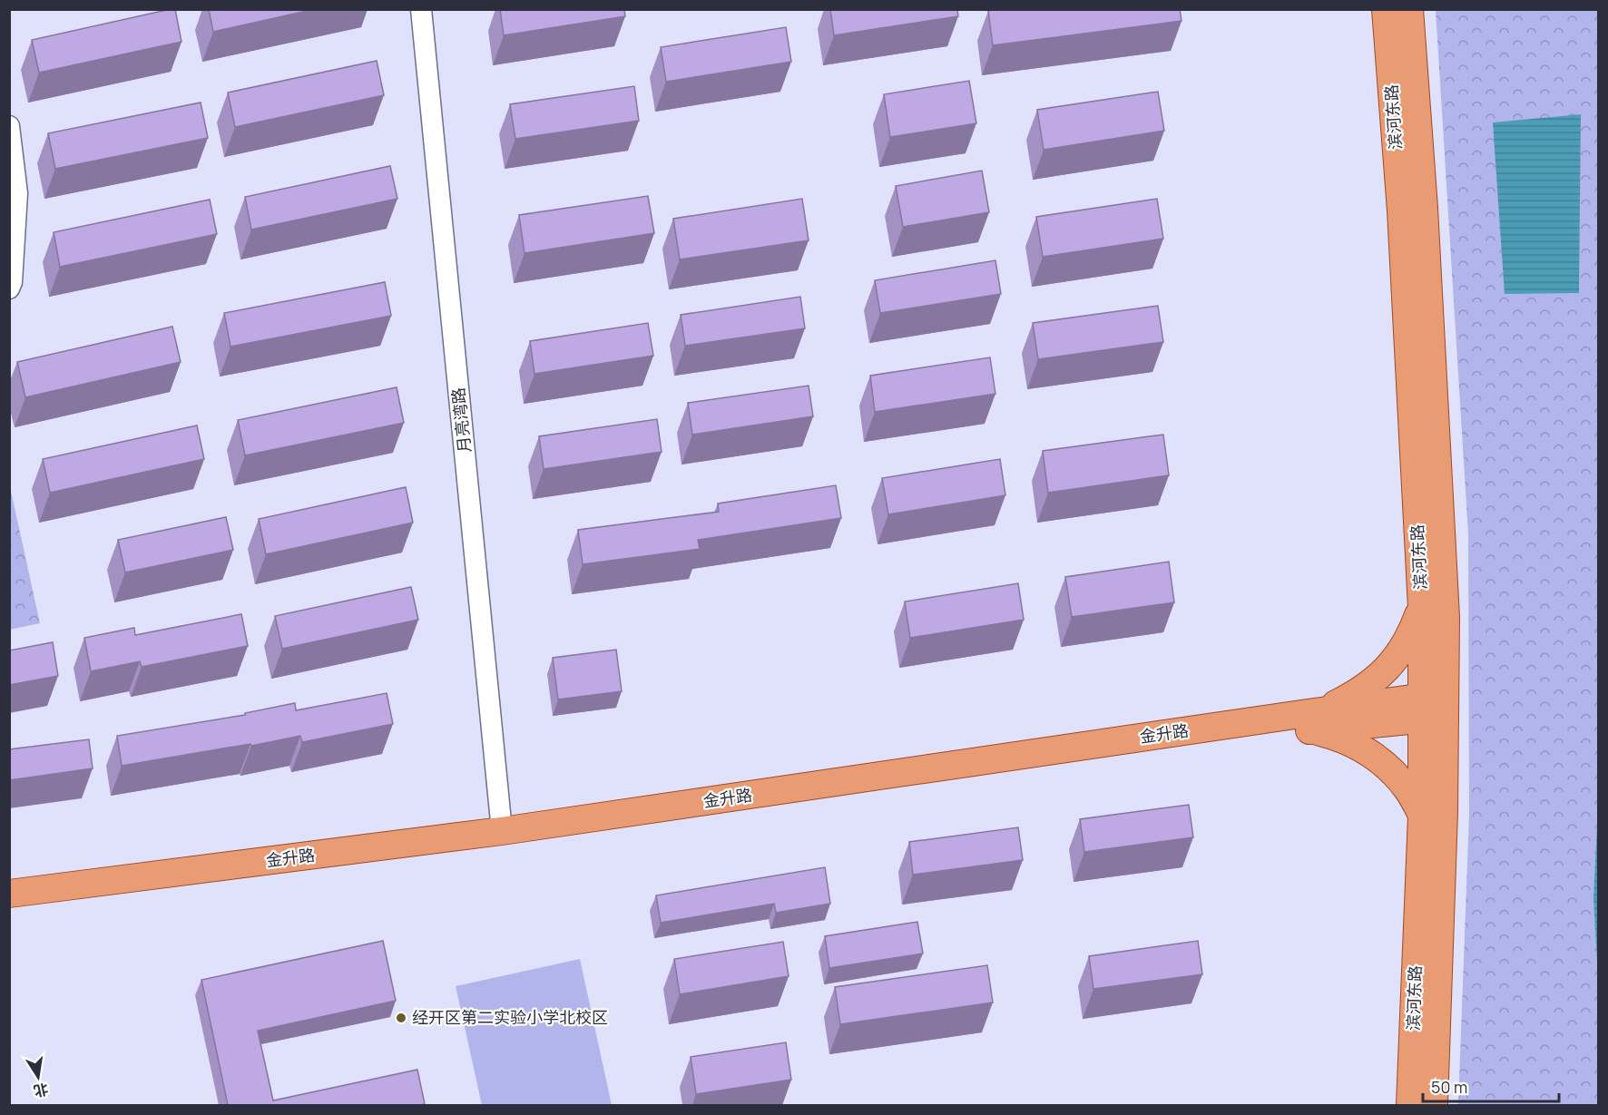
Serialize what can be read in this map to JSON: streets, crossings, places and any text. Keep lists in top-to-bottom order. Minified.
{"streets":{"main road":["滨河东路","金升路"],"street":["月亮湾路"]},"crossings":[["滨河东路","金升路"],["月亮湾路","金升路"]],"places":["经开区第二实验小学北校区"],"scale_bar":"50 m","north":"bottom"}
